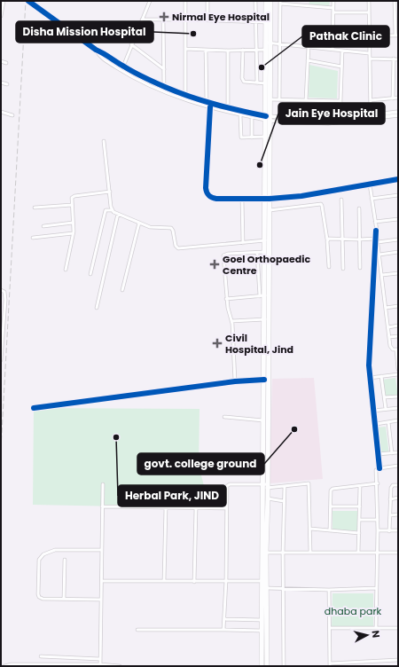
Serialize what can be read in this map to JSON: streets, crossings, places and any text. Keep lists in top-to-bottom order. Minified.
{"parks":["dhaba park"],"places":{"health":["Nirmal Eye Hospital","Goel Orthopaedic Centre","Civil Hospital, Jind"],"other":["Disha Mission Hospital","Pathak Clinic","Jain Eye Hospital","govt. college ground","Herbal Park, JIND"]},"north":"right"}
